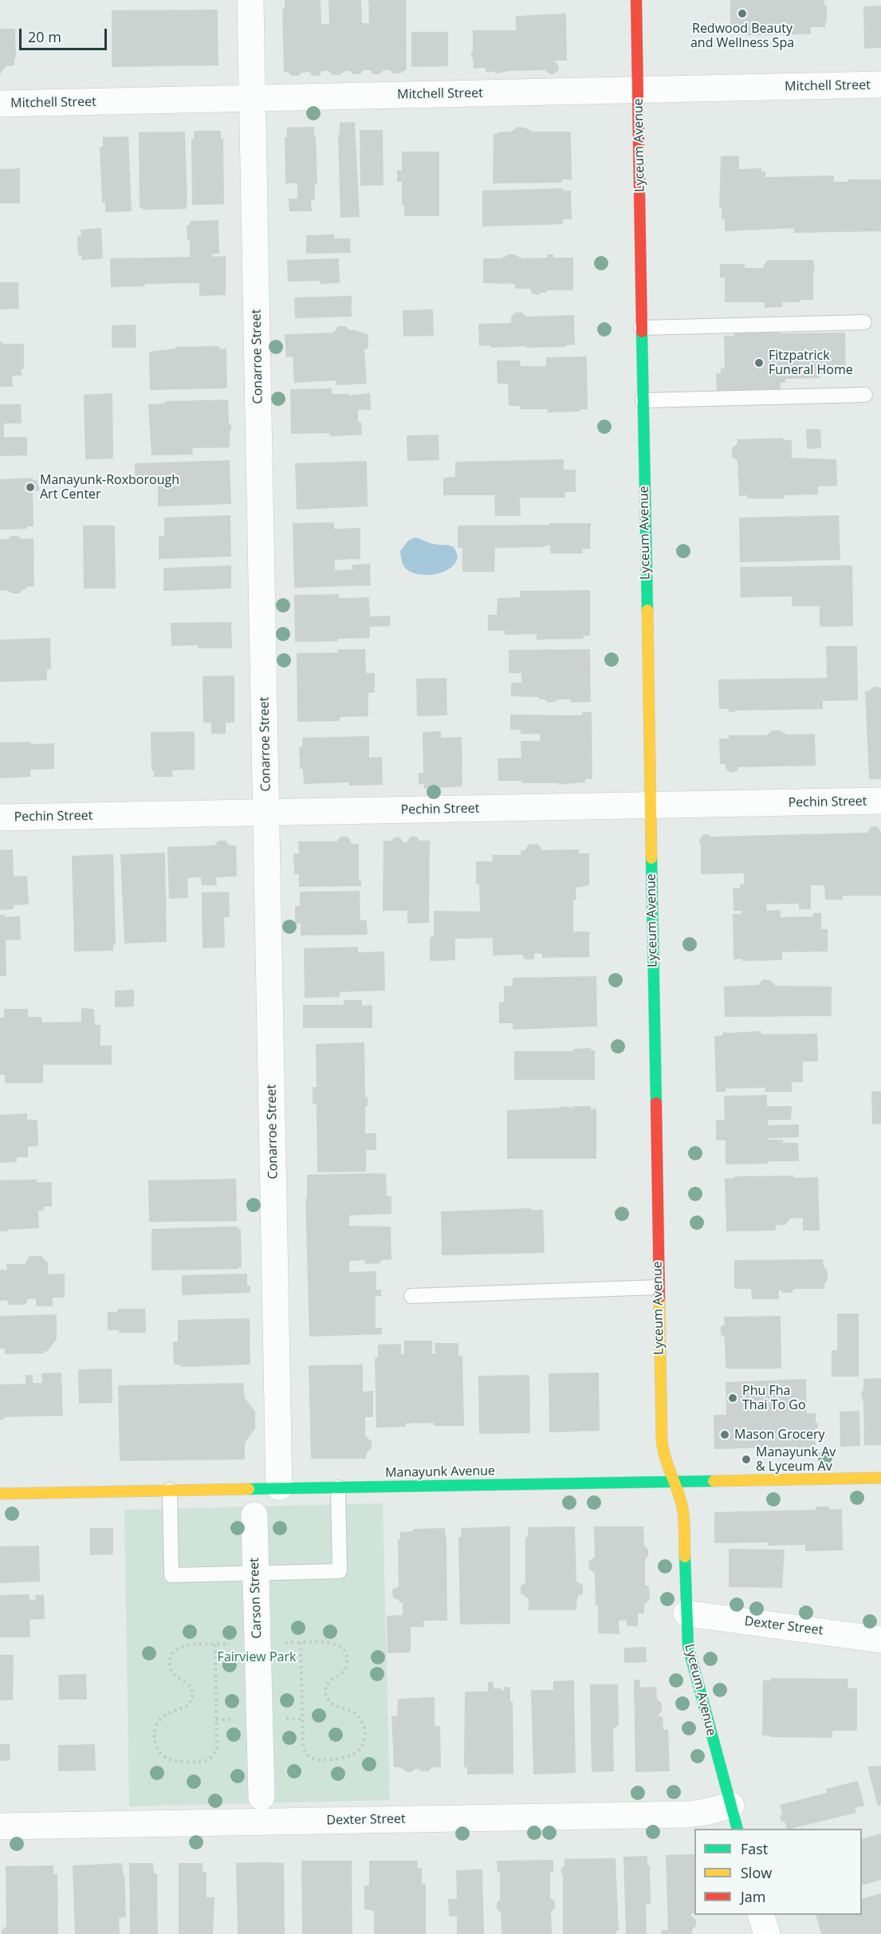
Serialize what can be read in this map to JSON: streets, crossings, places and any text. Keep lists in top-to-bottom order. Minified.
{"streets":{"street":["Mitchell Street","Lyceum Avenue","Conarroe Street","Pechin Street","Manayunk Avenue","Carson Street","Dexter Street"]},"crossings":[["Mitchell Street","Lyceum Avenue"],["Mitchell Street","Conarroe Street"],["Lyceum Avenue","Pechin Street"],["Lyceum Avenue","Manayunk Avenue"],["Lyceum Avenue","Dexter Street"],["Conarroe Street","Pechin Street"],["Conarroe Street","Manayunk Avenue"]],"parks":["Fairview Park"],"places":["Redwood Beauty and Wellness Spa","Fitzpatrick Funeral Home","Manayunk-Roxborough Art Center","Phu Fha Thai To Go","Mason Grocery","Manayunk Av & Lyceum Av"],"legend":["Fast","Slow","Jam"],"scale_bar":"20 m"}
